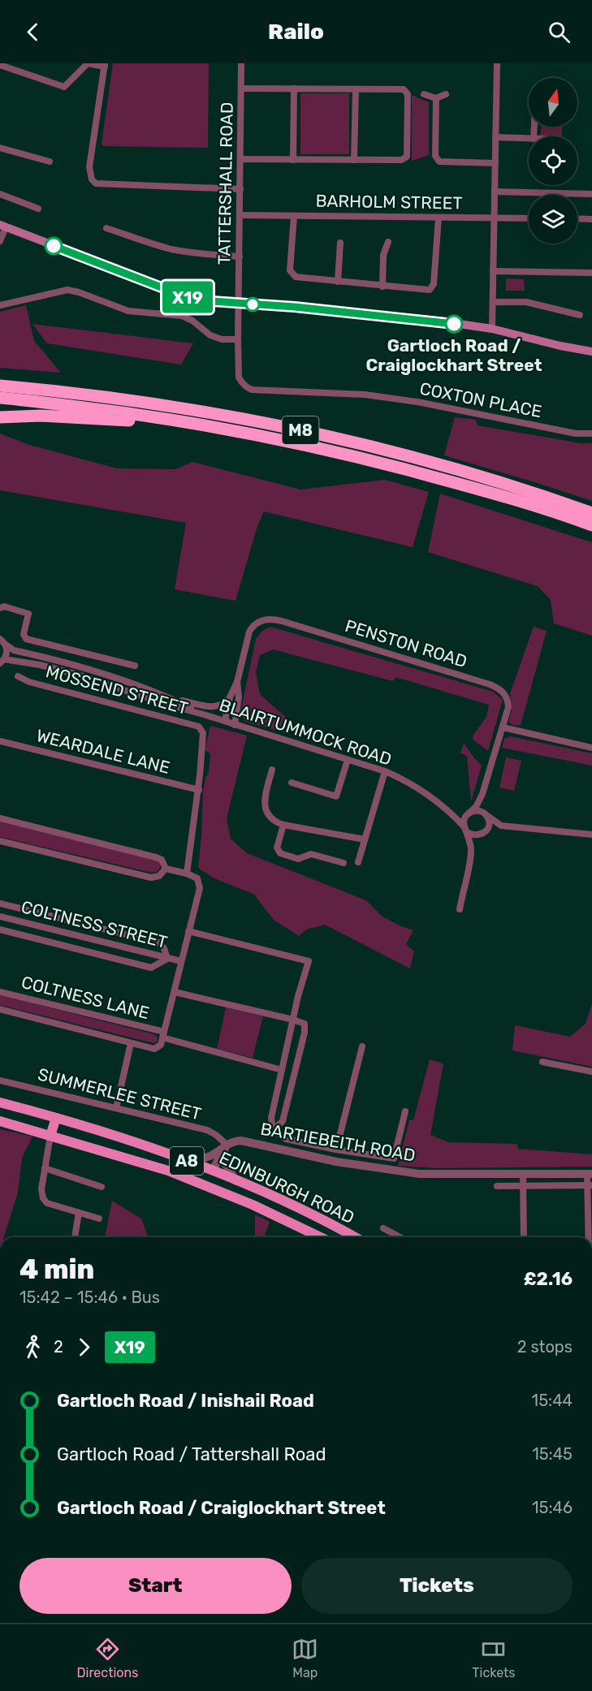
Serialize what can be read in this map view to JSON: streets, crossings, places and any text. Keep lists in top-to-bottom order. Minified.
{"streets":{"highway":["M8"],"main road":["A8","EDINBURGH ROAD"],"street":["TATTERSHALL ROAD","BARHOLM STREET","COXTON PLACE","PENSTON ROAD","MOSSEND STREET","BLAIRTUMMOCK ROAD","WEARDALE LANE","COLTNESS STREET","COLTNESS LANE","SUMMERLEE STREET","BARTIEBEITH ROAD"]},"crossings":[["TATTERSHALL ROAD","BARHOLM STREET"],["TATTERSHALL ROAD","COXTON PLACE"],["PENSTON ROAD","BLAIRTUMMOCK ROAD"],["MOSSEND STREET","WEARDALE LANE"],["SUMMERLEE STREET","BARTIEBEITH ROAD"],["A8","EDINBURGH ROAD"]],"places":["Gartloch Road / Craiglockhart Street"],"lines":["bus line X19"],"north":"top","page":{"header":"Railo","on_map":"X19","heading":["4 min","15:42 – 15:46 · Bus","£2.16"],"legs":["2","X19","2 stops"],"list":[{"name":"Gartloch Road / Inishail Road","value":"15:44"},{"name":"Gartloch Road / Tattershall Road","value":"15:45"},{"name":"Gartloch Road / Craiglockhart Street","value":"15:46"}],"buttons":["Start","Tickets"],"tabs":["Directions","Map","Tickets"]}}
